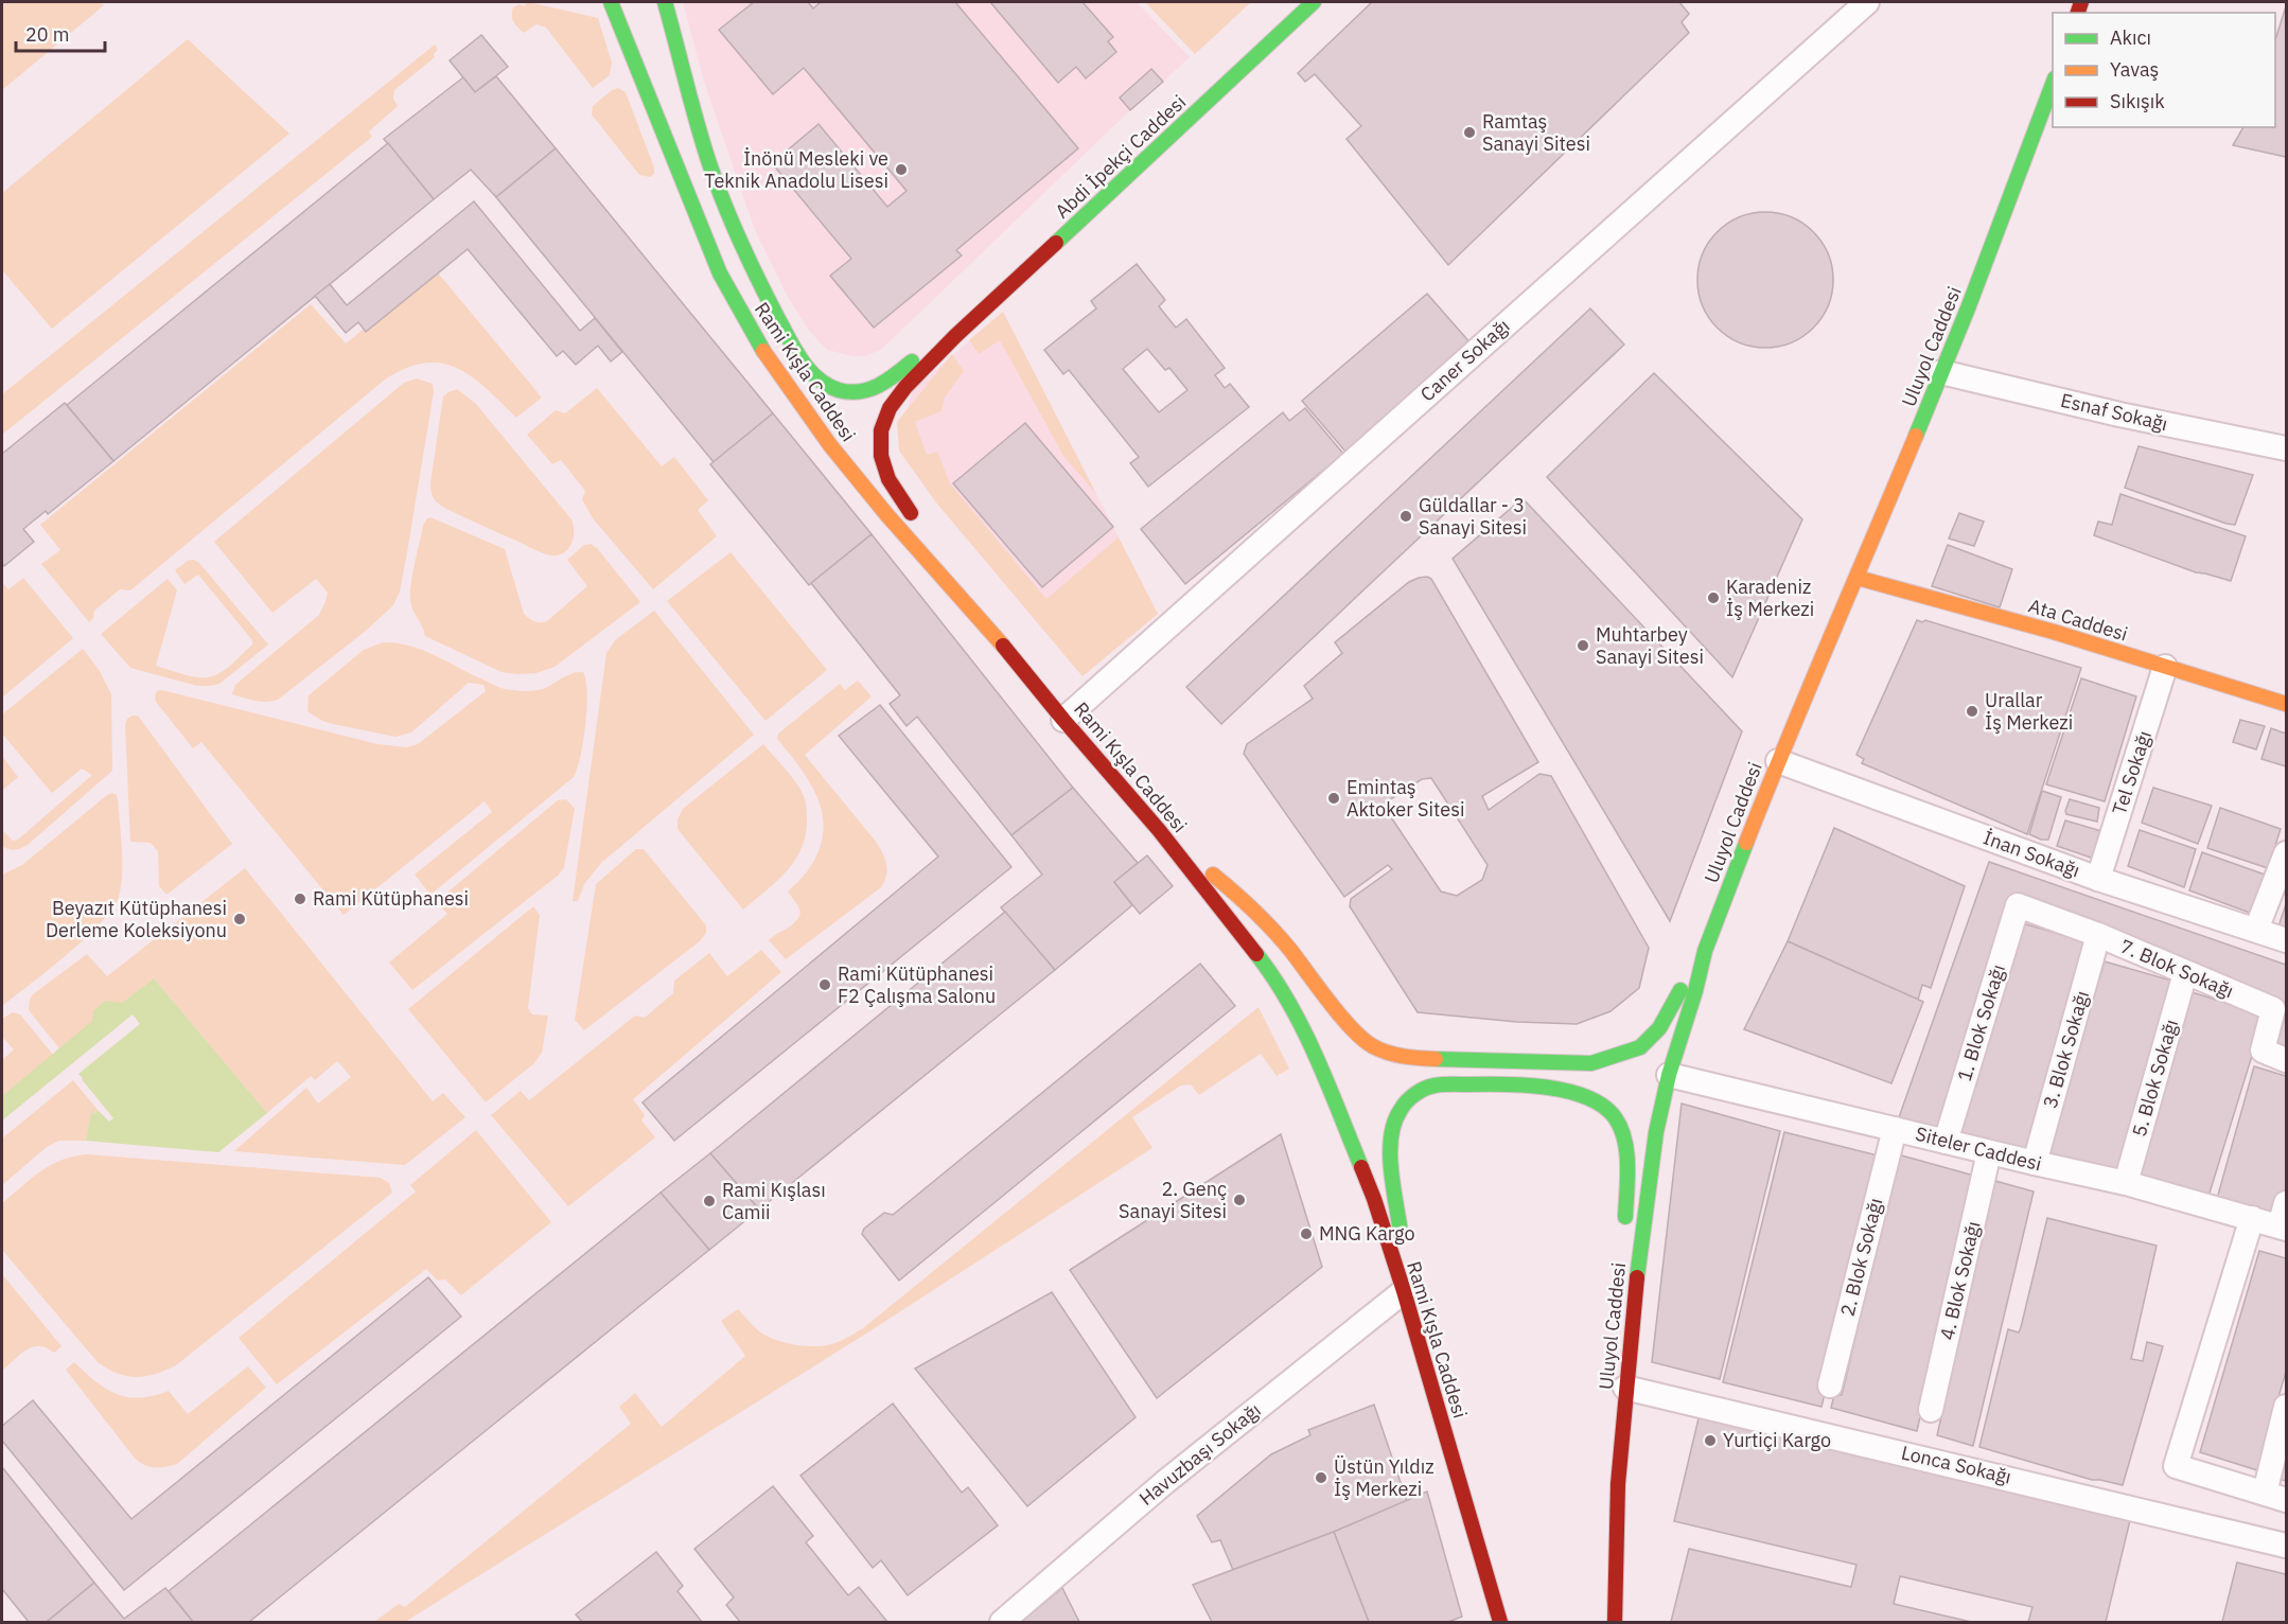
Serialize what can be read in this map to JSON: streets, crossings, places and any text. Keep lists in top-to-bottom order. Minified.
{"streets":{"main road":["Abdi İpekçi Caddesi","Uluyol Caddesi","Rami Kışla Caddesi","Ata Caddesi"],"street":["Caner Sokağı","Esnaf Sokağı","Tel Sokağı","İnan Sokağı","7. Blok Sokağı","1. Blok Sokağı","3. Blok Sokağı","5. Blok Sokağı","Siteler Caddesi","2. Blok Sokağı","4. Blok Sokağı","Havuzbaşı Sokağı","Lonca Sokağı"]},"crossings":[["Abdi İpekçi Caddesi","Rami Kışla Caddesi"],["Uluyol Caddesi","Esnaf Sokağı"],["Uluyol Caddesi","Ata Caddesi"],["Uluyol Caddesi","İnan Sokağı"],["Uluyol Caddesi","Siteler Caddesi"],["Uluyol Caddesi","Lonca Sokağı"],["Caner Sokağı","Rami Kışla Caddesi"],["Rami Kışla Caddesi","Havuzbaşı Sokağı"],["Ata Caddesi","Tel Sokağı"],["Tel Sokağı","İnan Sokağı"],["7. Blok Sokağı","1. Blok Sokağı"],["7. Blok Sokağı","3. Blok Sokağı"],["7. Blok Sokağı","5. Blok Sokağı"],["1. Blok Sokağı","Siteler Caddesi"],["3. Blok Sokağı","Siteler Caddesi"],["5. Blok Sokağı","Siteler Caddesi"],["Siteler Caddesi","2. Blok Sokağı"],["Siteler Caddesi","4. Blok Sokağı"]],"places":["Ramtaş Sanayi Sitesi","İnönü Mesleki ve Teknik Anadolu Lisesi","Güldallar - 3 Sanayi Sitesi","Karadeniz İş Merkezi","Muhtarbey Sanayi Sitesi","Urallar İş Merkezi","Emintaş Aktoker Sitesi","Rami Kütüphanesi","Beyazıt Kütüphanesi Derleme Koleksiyonu","Rami Kütüphanesi F2 Çalışma Salonu","2. Genç Sanayi Sitesi","Rami Kışlası Camii","MNG Kargo","Yurtiçi Kargo","Üstün Yıldız İş Merkezi"],"legend":["Akıcı","Yavaş","Sıkışık"],"scale_bar":"20 m"}
